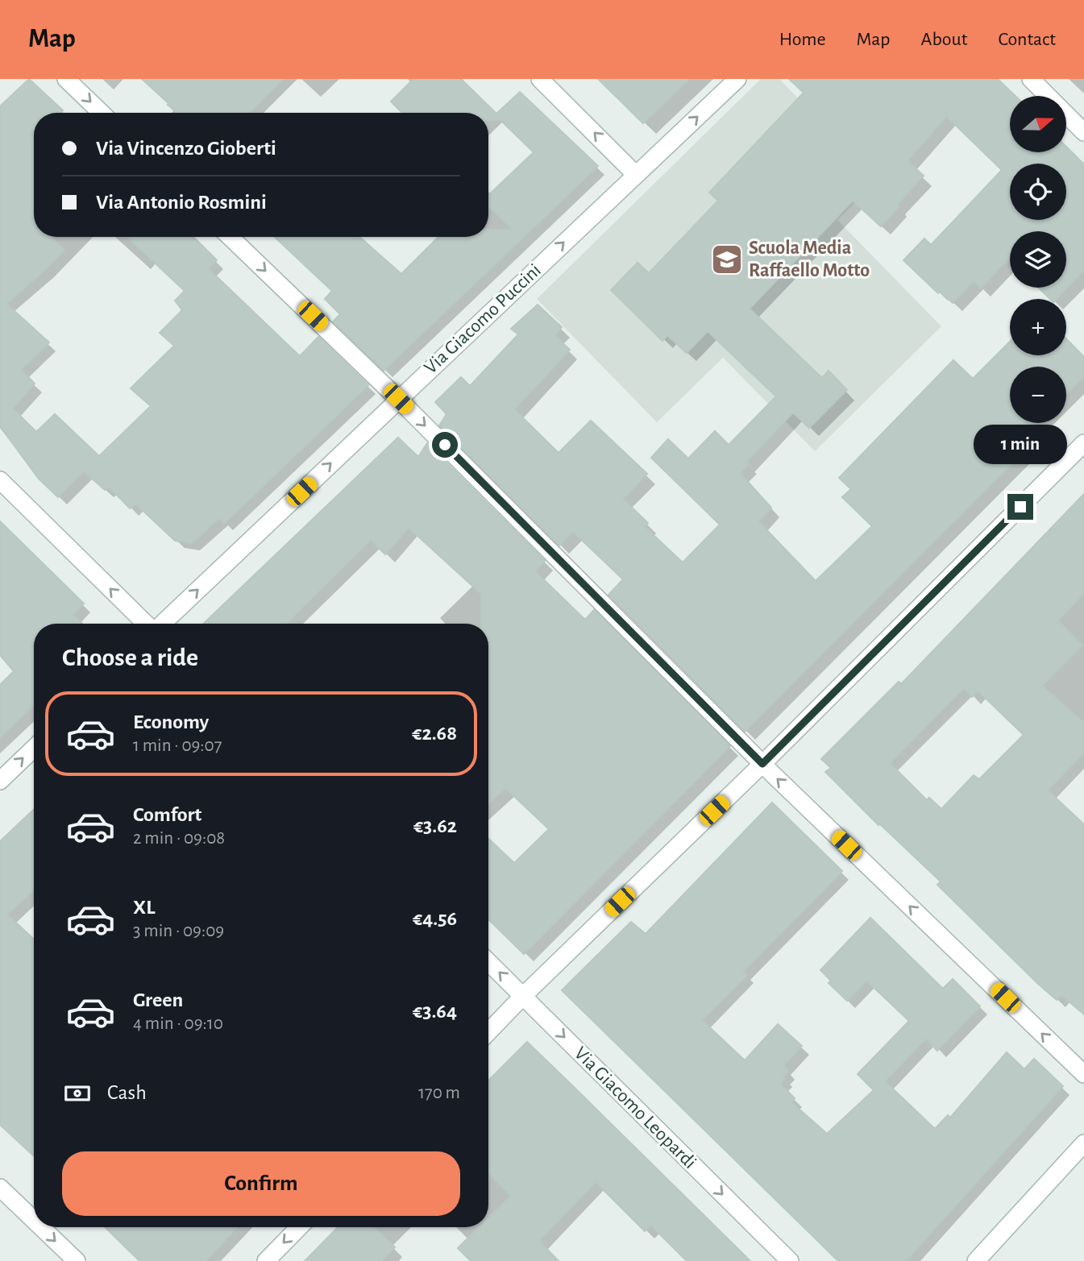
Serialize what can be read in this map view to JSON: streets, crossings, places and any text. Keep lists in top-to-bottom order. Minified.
{"streets":{"street":["Via Giacomo Puccini","Via Giacomo Leopardi"]},"one_way":["Via Giacomo Puccini"],"places":{"school or university":["Scuola Media Raffaello Motto"]},"north":"right","page":{"header":"Map","nav":["Home","Map","About","Contact"],"map_buttons":["+","−"],"banner":["Via Vincenzo Gioberti","Via Antonio Rosmini"],"bubble":"1 min","heading":"Choose a ride","list":[{"name":"Economy","note":"1 min · 09:07","value":"€2.68"},{"name":"Comfort","note":"2 min · 09:08","value":"€3.62"},{"name":"XL","note":"3 min · 09:09","value":"€4.56"},{"name":"Green","note":"4 min · 09:10","value":"€3.64"}],"pay":["Cash","170 m"],"buttons":"Confirm"}}
